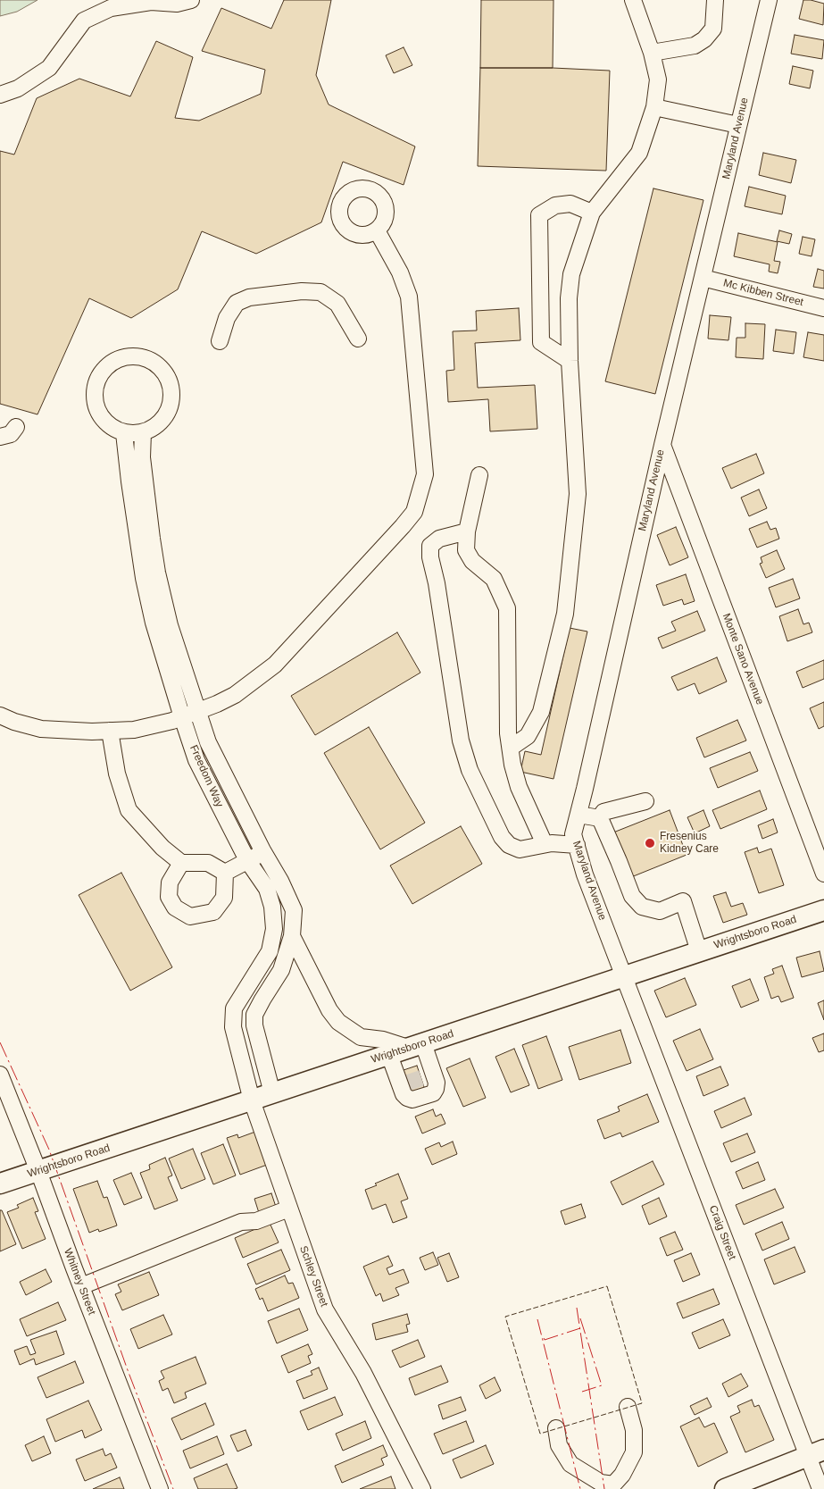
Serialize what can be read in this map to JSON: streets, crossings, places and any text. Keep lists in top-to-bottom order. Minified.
{"streets":{"main road":["Wrightsboro Road"],"street":["Maryland Avenue","Mc Kibben Street","Monte Sano Avenue","Freedom Way","Craig Street","Schley Street","Whitney Street"]},"crossings":[["Maryland Avenue","Mc Kibben Street"],["Maryland Avenue","Monte Sano Avenue"],["Maryland Avenue","Wrightsboro Road"],["Maryland Avenue","Craig Street"],["Freedom Way","Wrightsboro Road"],["Freedom Way","Schley Street"],["Wrightsboro Road","Craig Street"],["Wrightsboro Road","Schley Street"],["Wrightsboro Road","Whitney Street"]],"places":["Fresenius Kidney Care"]}
